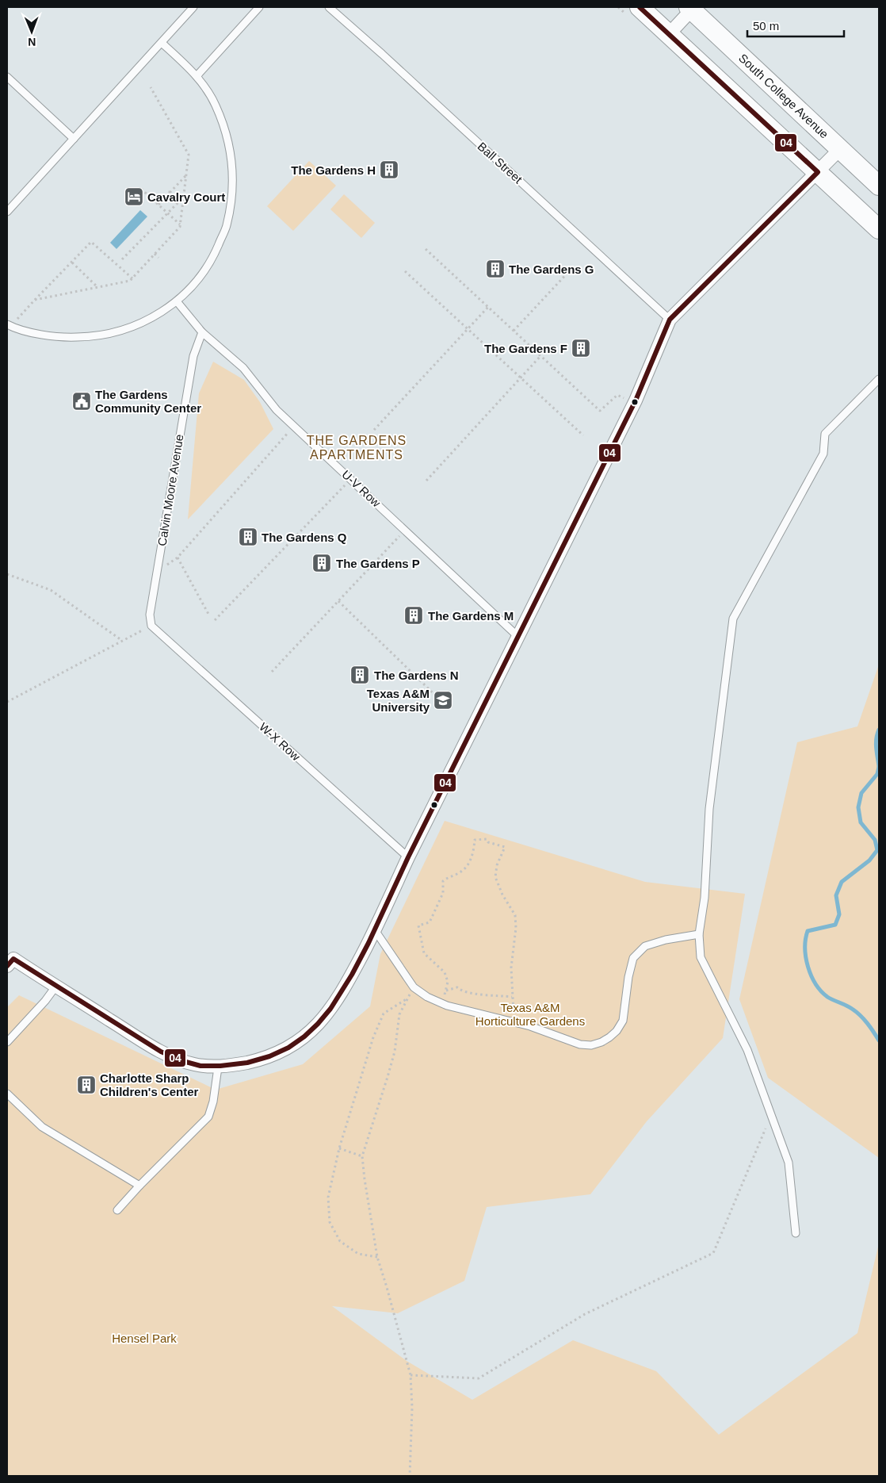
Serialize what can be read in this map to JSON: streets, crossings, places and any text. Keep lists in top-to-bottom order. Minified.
{"streets":{"main road":["South College Avenue"],"lane":["Ball Street","U-V Row","Calvin Moore Avenue","W-X Row"]},"crossings":[["U-V Row","Calvin Moore Avenue"],["Calvin Moore Avenue","W-X Row"]],"districts":["THE GARDENS APARTMENTS"],"parks":["Texas A&M Horticulture Gardens","Hensel Park"],"places":{"building":["The Gardens H","The Gardens G","The Gardens F","The Gardens Q","The Gardens P","The Gardens M","The Gardens N","Charlotte Sharp Children's Center"],"hotel":["Cavalry Court"],"public building":["The Gardens Community Center"],"school or university":["Texas A&M University"]},"lines":["transit line 04"],"scale_bar":"50 m","north":"bottom"}
